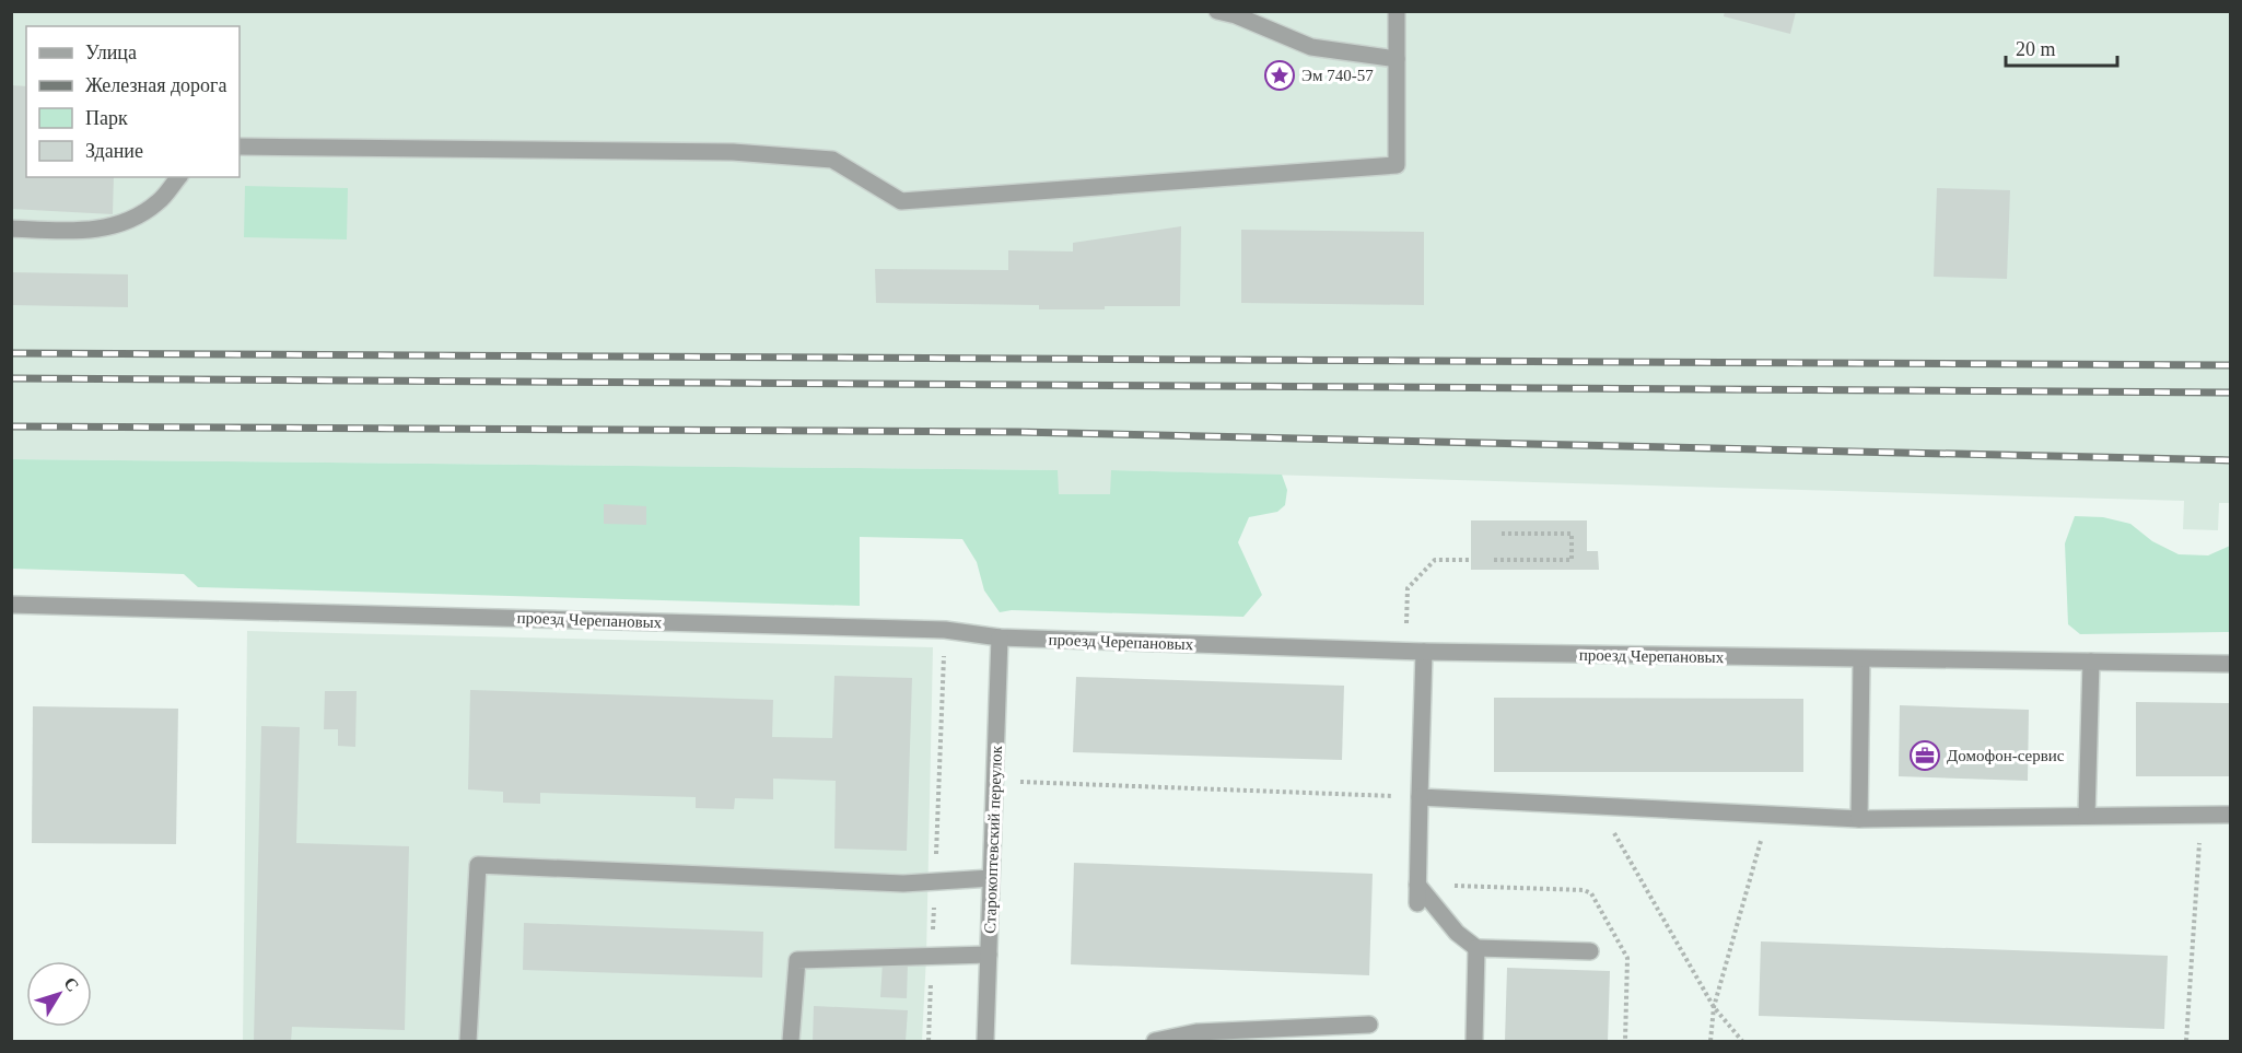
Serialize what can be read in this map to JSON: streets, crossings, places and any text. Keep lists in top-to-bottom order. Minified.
{"streets":{"street":["проезд Черепановых","Старокоптевский переулок"]},"crossings":[["проезд Черепановых","Старокоптевский переулок"]],"places":{"place":["Эм 740-57"],"office":["Домофон-сервис"]},"legend":["Улица","Железная дорога","Парк","Здание"],"scale_bar":"20 m","north":"top right"}
